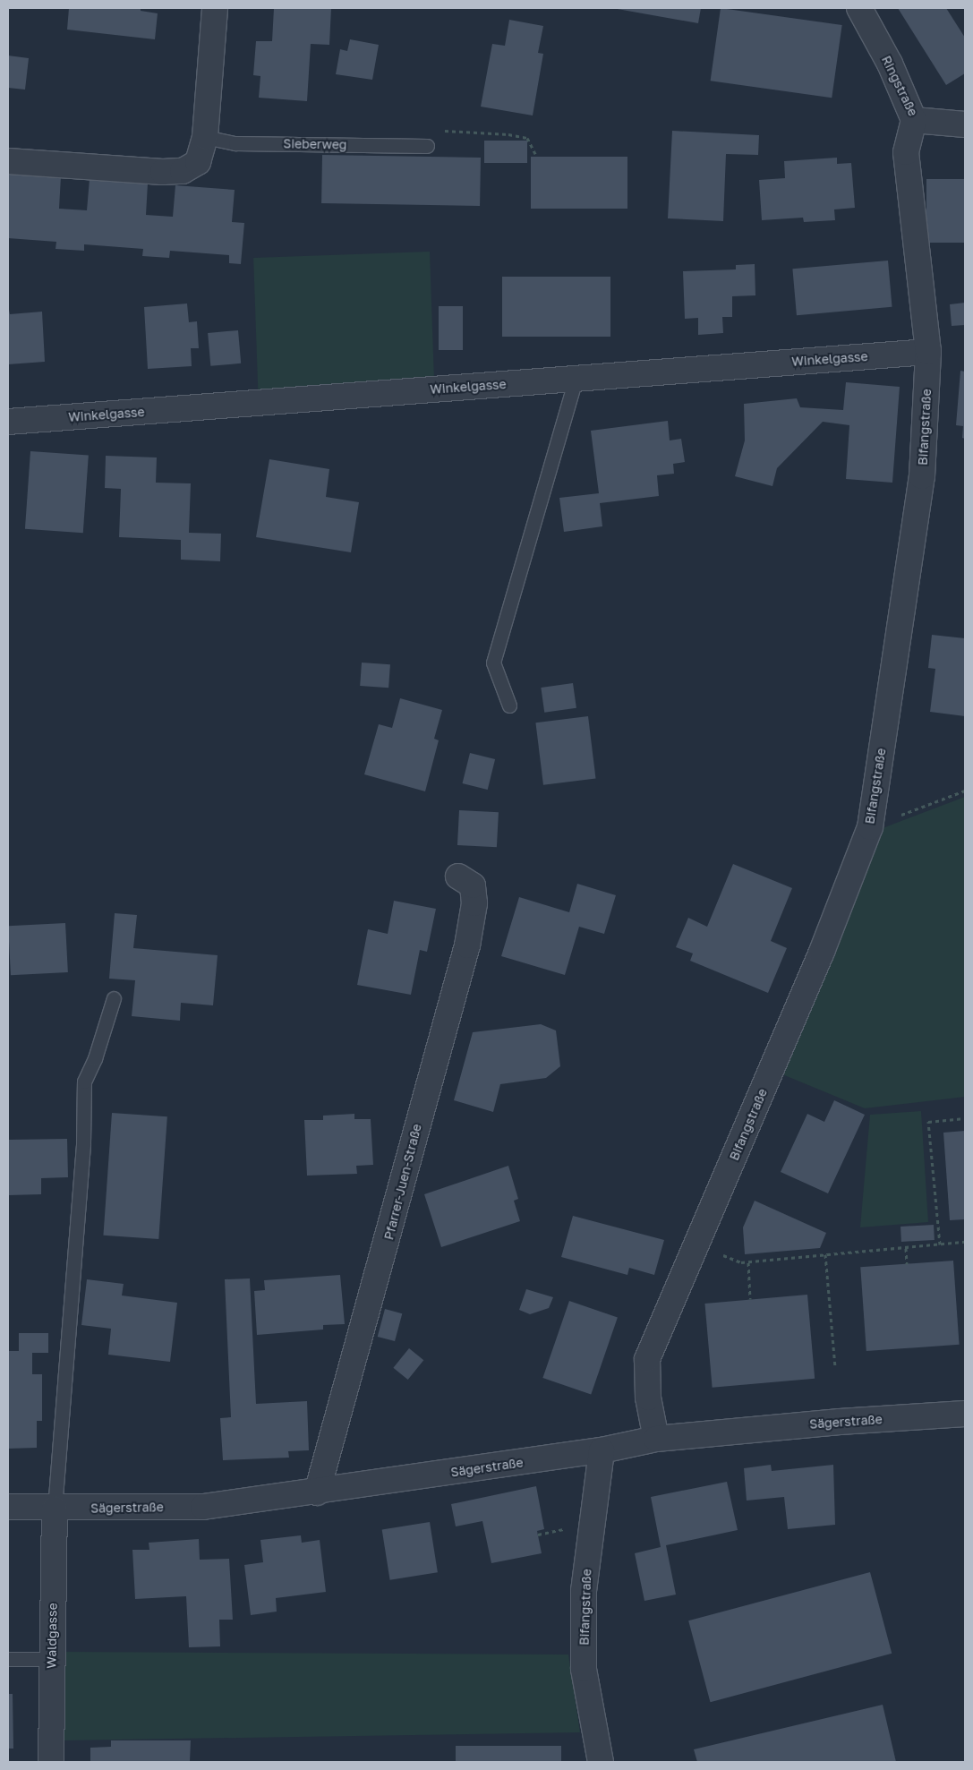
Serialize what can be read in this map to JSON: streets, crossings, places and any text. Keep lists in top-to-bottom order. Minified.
{"streets":{"street":["Ringstraße","Winkelgasse","Bifangstraße","Pfarrer-Juen-Straße","Sägerstraße","Waldgasse"],"lane":["Sieberweg"]},"crossings":[["Ringstraße","Bifangstraße"],["Winkelgasse","Bifangstraße"],["Bifangstraße","Sägerstraße"],["Pfarrer-Juen-Straße","Sägerstraße"],["Sägerstraße","Waldgasse"]]}
